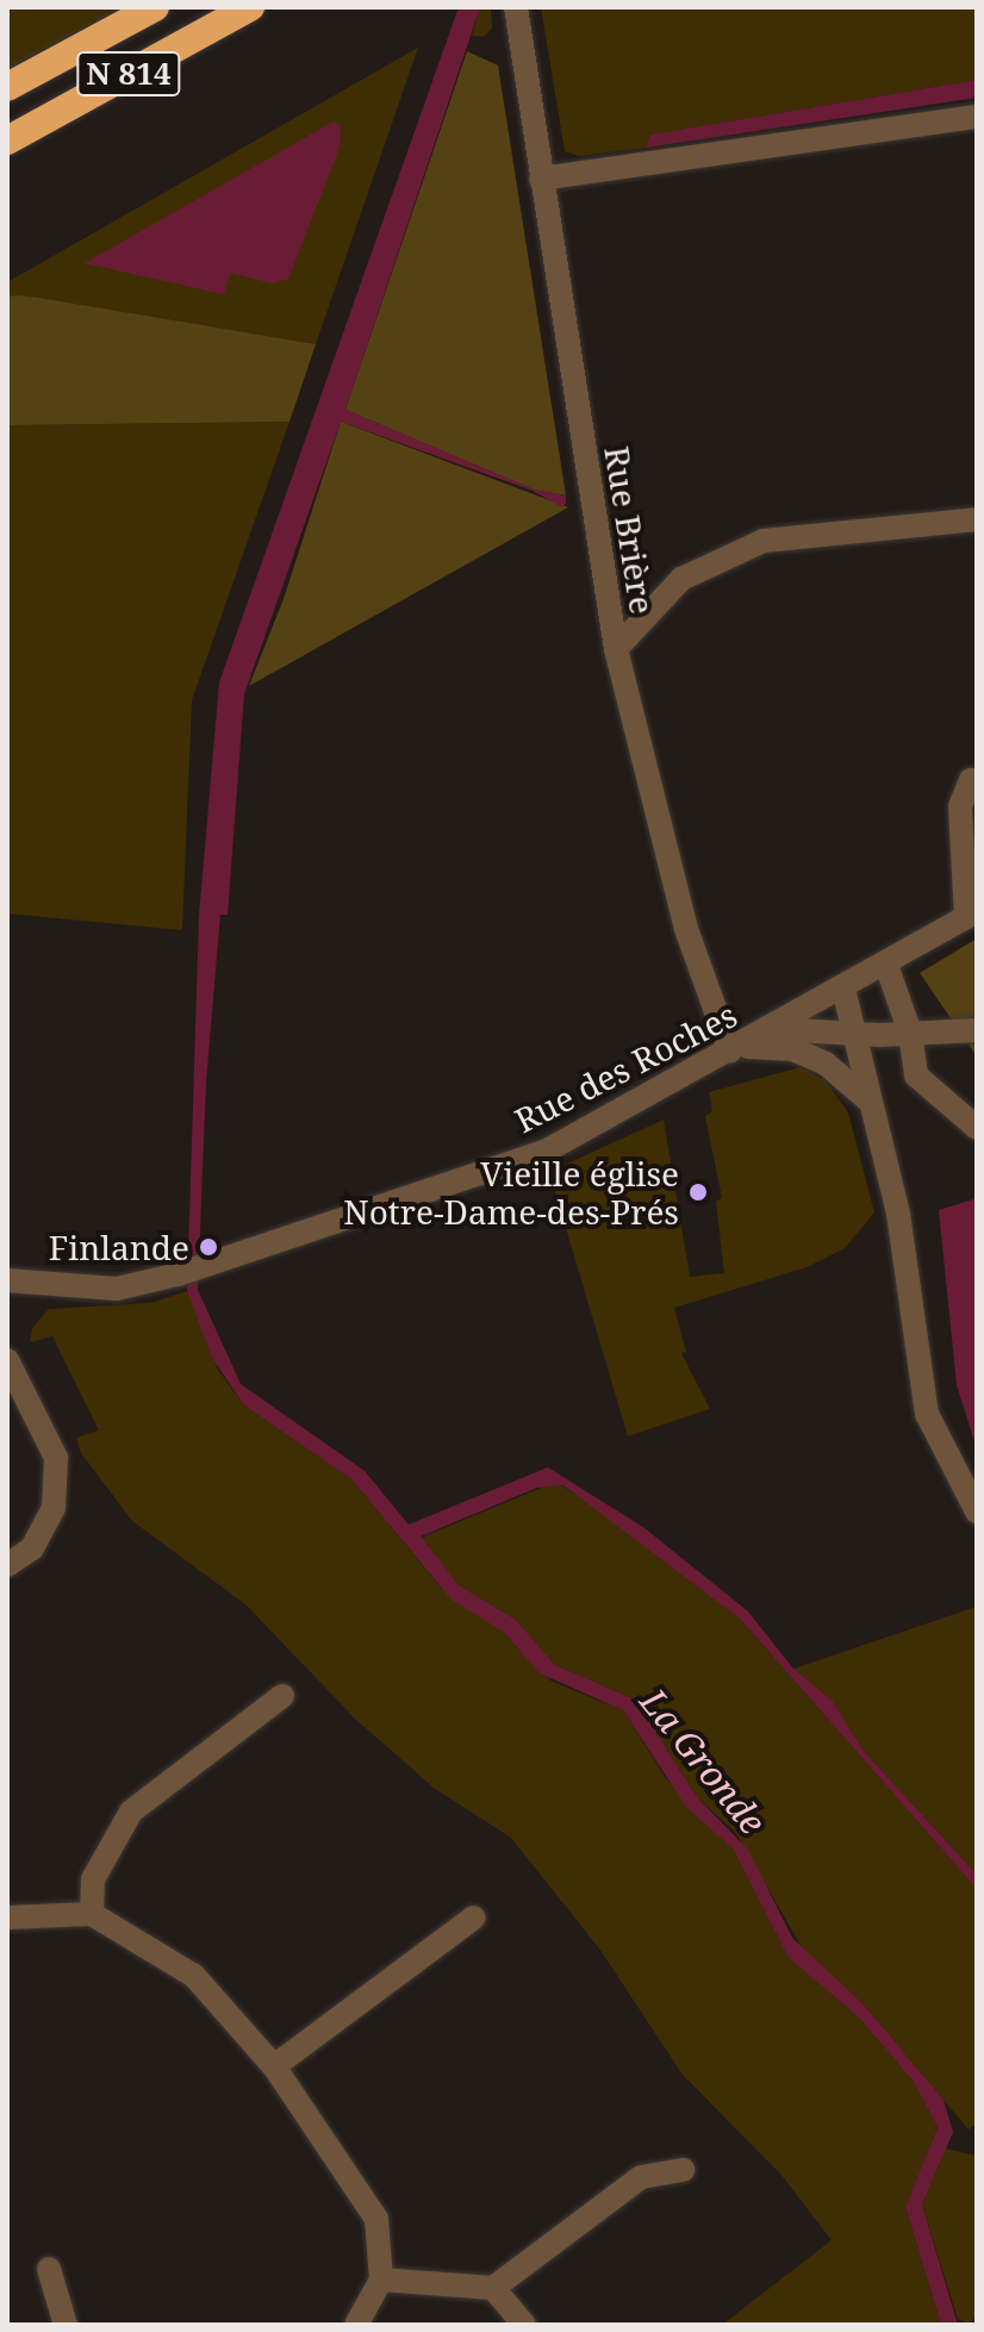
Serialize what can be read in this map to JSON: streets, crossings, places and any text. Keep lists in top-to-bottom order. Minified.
{"streets":{"highway":["N 814"],"street":["Rue Brière","Rue des Roches"]},"crossings":[["Rue Brière","Rue des Roches"]],"water":["La Gronde"],"places":["Vieille église Notre-Dame-des-Prés","Finlande"]}
